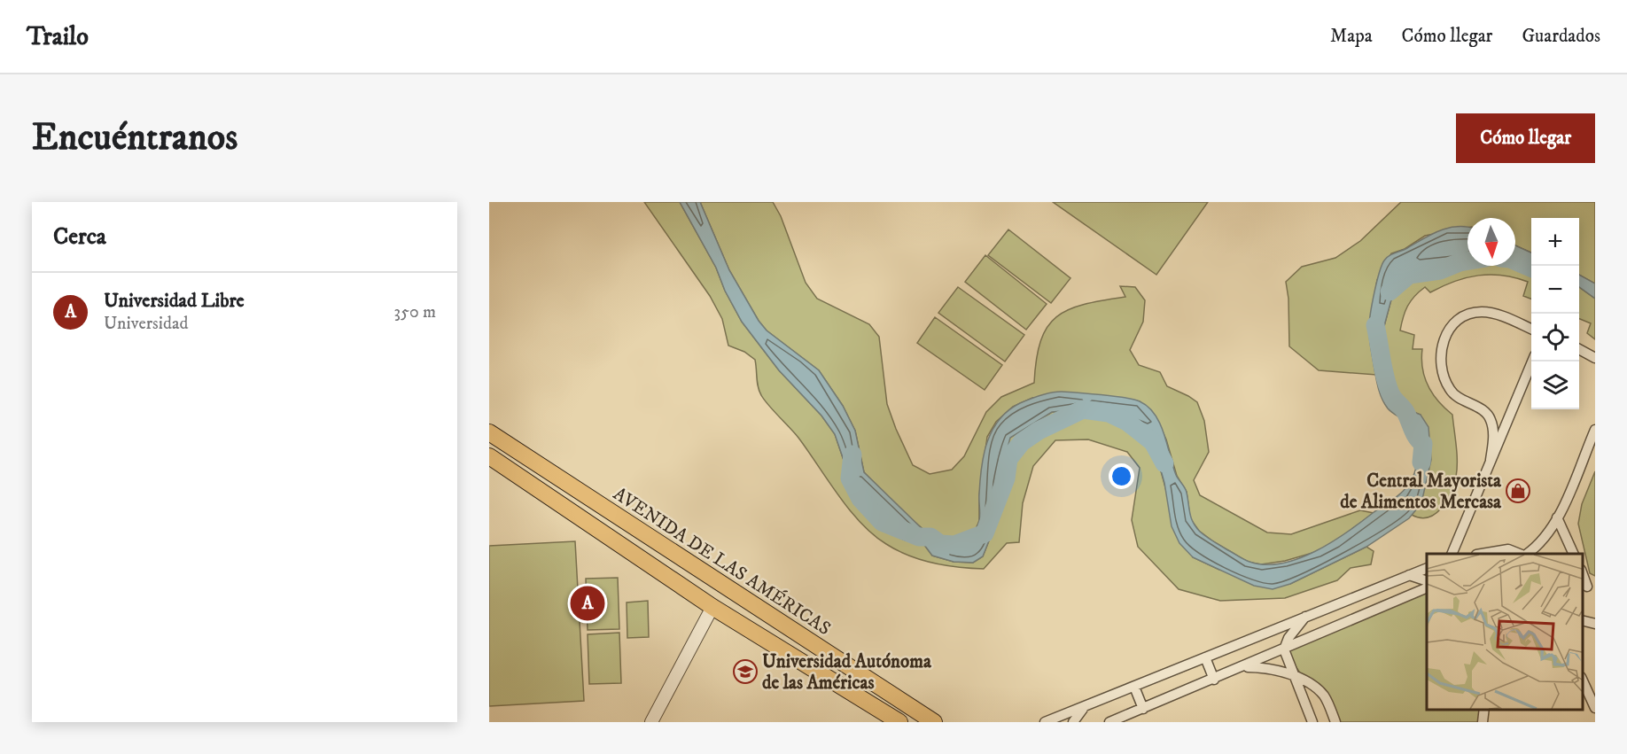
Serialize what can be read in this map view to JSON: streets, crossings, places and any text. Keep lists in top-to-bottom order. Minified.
{"streets":{"highway":["AVENIDA DE LAS AMÉRICAS"]},"places":{"shop":["Central Mayorista de Alimentos Mercasa"],"school or university":["Universidad Autónoma de las Américas"]},"north":"bottom","page":{"header":"Trailo","nav":["Mapa","Cómo llegar","Guardados"],"buttons":"Cómo llegar","title":"Encuéntranos","heading":"Cerca","map_buttons":["+","−"],"list":[{"mark":"A","name":"Universidad Libre","note":"Universidad","value":"350 m"}],"pins":"A"}}
